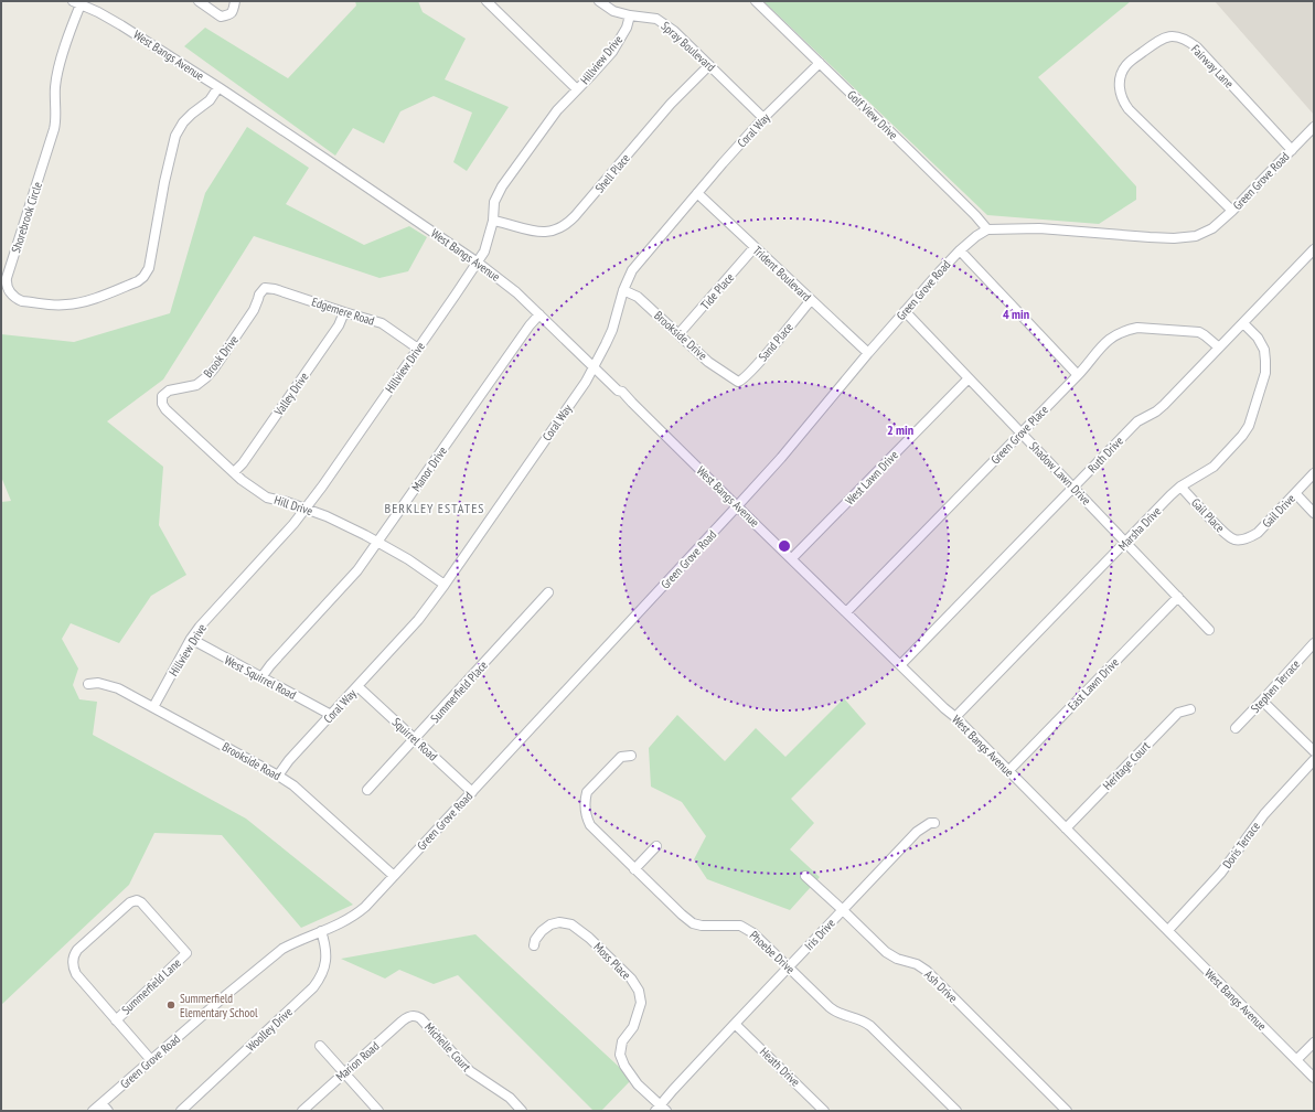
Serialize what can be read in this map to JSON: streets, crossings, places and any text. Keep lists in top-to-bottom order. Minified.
{"streets":{"street":["Spray Boulevard","West Bangs Avenue","Hillview Drive","Fairway Lane","Golf View Drive","Coral Way","Shell Place","Green Grove Road","Shorebrook Circle","Trident Boulevard","Tide Place","Edgemere Road","Brookside Drive","Sand Place","Brook Drive","Valley Drive","Green Grove Place","Ruth Drive","Manor Drive","Shadow Lawn Drive","West Lawn Drive","Hill Drive","Gail Drive","Gail Place","Marsha Drive","West Squirrel Road","East Lawn Drive","Stephen Terrace","Summerfield Place","Squirrel Road","Brookside Road","Heritage Court","Doris Terrace","Iris Drive","Phoebe Drive","Moss Place","Summerfield Lane","Ash Drive","Woolley Drive","Michelle Court","Marion Road","Heath Drive"]},"crossings":[["Spray Boulevard","Hillview Drive"],["Spray Boulevard","Coral Way"],["Spray Boulevard","Shell Place"],["West Bangs Avenue","Hillview Drive"],["West Bangs Avenue","Coral Way"],["West Bangs Avenue","Green Grove Road"],["West Bangs Avenue","Shorebrook Circle"],["West Bangs Avenue","Green Grove Place"],["West Bangs Avenue","Ruth Drive"],["West Bangs Avenue","Manor Drive"],["West Bangs Avenue","West Lawn Drive"],["West Bangs Avenue","Marsha Drive"],["West Bangs Avenue","East Lawn Drive"],["West Bangs Avenue","Heritage Court"],["West Bangs Avenue","Doris Terrace"],["Hillview Drive","Shell Place"],["Hillview Drive","Edgemere Road"],["Hillview Drive","Hill Drive"],["Hillview Drive","West Squirrel Road"],["Hillview Drive","Brookside Road"],["Fairway Lane","Green Grove Road"],["Golf View Drive","Coral Way"],["Golf View Drive","Green Grove Road"],["Coral Way","Trident Boulevard"],["Coral Way","Brookside Drive"],["Coral Way","Hill Drive"],["Coral Way","West Squirrel Road"],["Coral Way","Squirrel Road"],["Coral Way","Brookside Road"],["Green Grove Road","Trident Boulevard"],["Green Grove Road","Shadow Lawn Drive"],["Green Grove Road","Squirrel Road"],["Green Grove Road","Brookside Road"],["Green Grove Road","Summerfield Lane"],["Green Grove Road","Woolley Drive"],["Trident Boulevard","Tide Place"],["Trident Boulevard","Sand Place"],["Tide Place","Brookside Drive"],["Edgemere Road","Brook Drive"],["Edgemere Road","Valley Drive"],["Brookside Drive","Sand Place"],["Brook Drive","Hill Drive"],["Valley Drive","Hill Drive"],["Green Grove Place","Ruth Drive"],["Green Grove Place","Shadow Lawn Drive"],["Ruth Drive","Shadow Lawn Drive"],["Ruth Drive","Marsha Drive"],["Manor Drive","Hill Drive"],["Manor Drive","West Squirrel Road"],["Shadow Lawn Drive","West Lawn Drive"],["Shadow Lawn Drive","Marsha Drive"],["Shadow Lawn Drive","East Lawn Drive"],["Gail Drive","Gail Place"],["Gail Place","Marsha Drive"],["Summerfield Place","Squirrel Road"],["Iris Drive","Phoebe Drive"],["Iris Drive","Moss Place"],["Iris Drive","Ash Drive"],["Iris Drive","Heath Drive"],["Michelle Court","Marion Road"]],"districts":["BERKLEY ESTATES"],"places":["Summerfield Elementary School"],"rings":["4 min","2 min"]}
